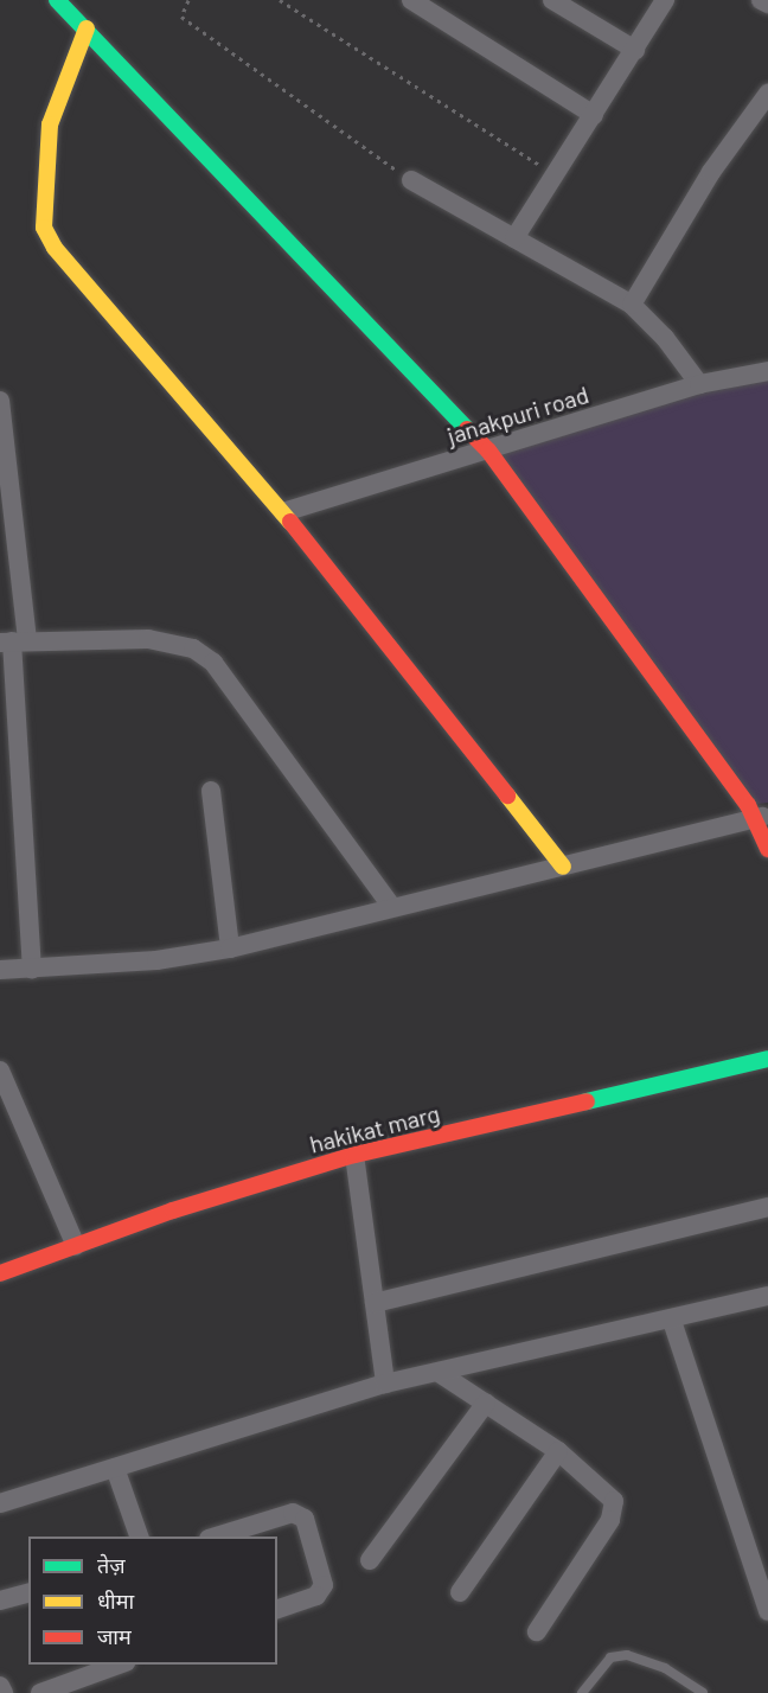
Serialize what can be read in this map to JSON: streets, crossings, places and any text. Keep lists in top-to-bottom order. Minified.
{"streets":{"street":["janakpuri road","hakikat marg"]},"legend":["तेज़","धीमा","जाम"]}
